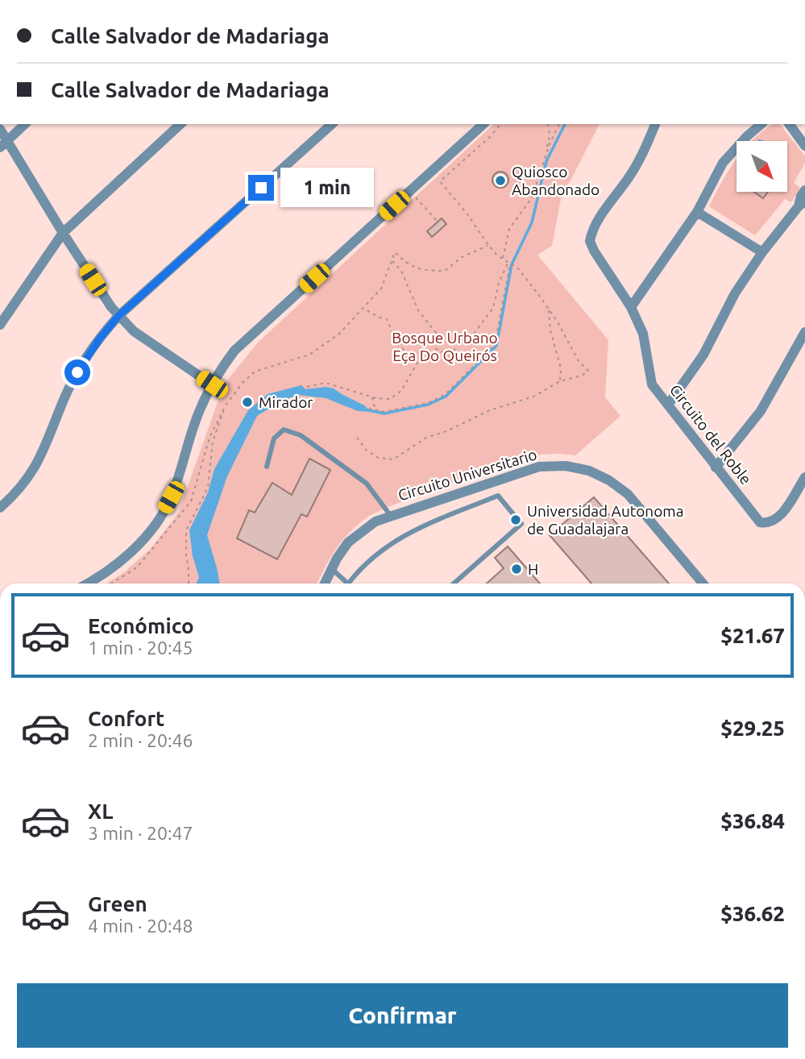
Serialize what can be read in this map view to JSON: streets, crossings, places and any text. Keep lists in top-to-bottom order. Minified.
{"streets":{"street":["Circuito del Roble","Circuito Universitario"]},"parks":["Bosque Urbano Eça Do Queirós"],"places":["Quiosco Abandonado","Mirador","Universidad Autonoma de Guadalajara","H"],"north":"bottom right","page":{"banner":["Calle Salvador de Madariaga","Calle Salvador de Madariaga"],"bubble":"1 min","list":[{"name":"Económico","note":"1 min · 20:45","value":"$21.67"},{"name":"Confort","note":"2 min · 20:46","value":"$29.25"},{"name":"XL","note":"3 min · 20:47","value":"$36.84"},{"name":"Green","note":"4 min · 20:48","value":"$36.62"}],"buttons":"Confirmar"}}
